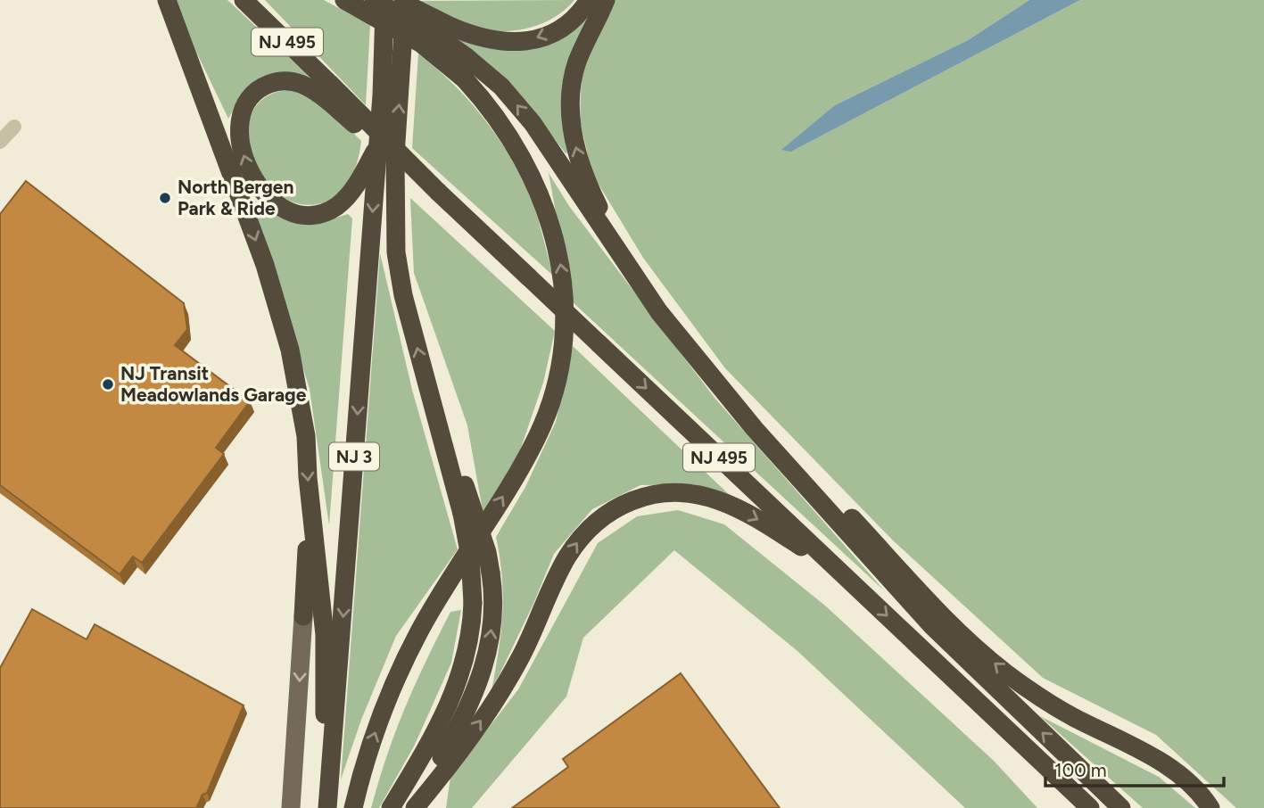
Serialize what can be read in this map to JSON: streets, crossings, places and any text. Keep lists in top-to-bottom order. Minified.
{"streets":{"highway":["NJ 495","NJ 3"]},"places":["North Bergen Park & Ride","NJ Transit Meadowlands Garage"],"scale_bar":"100 m"}
